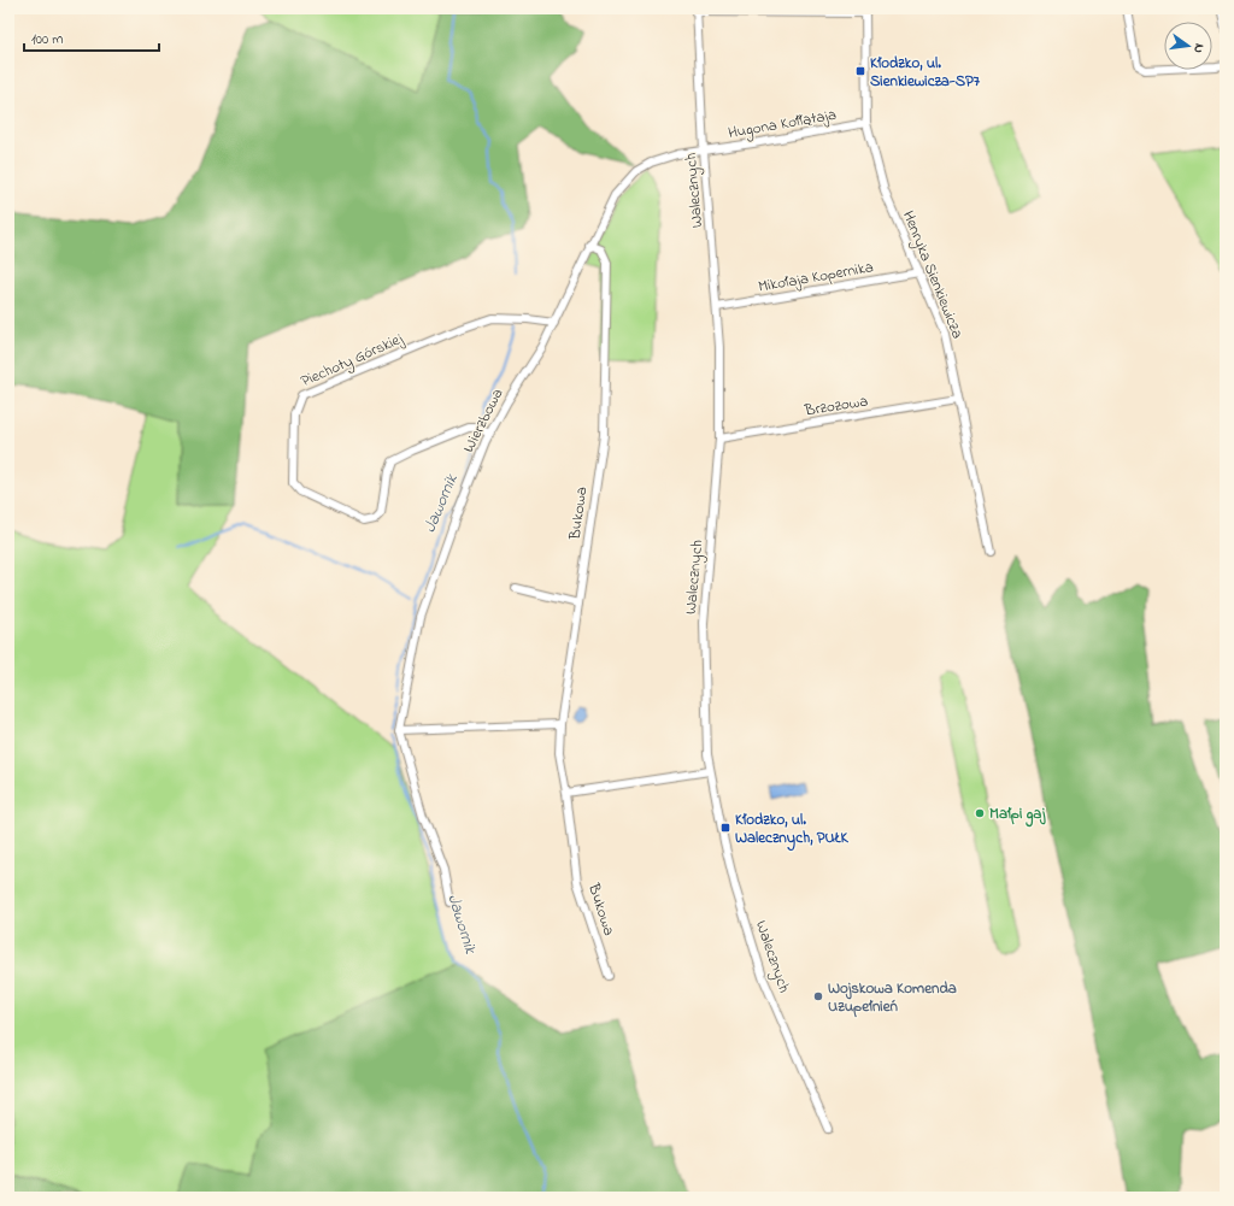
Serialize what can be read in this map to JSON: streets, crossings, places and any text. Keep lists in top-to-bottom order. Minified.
{"streets":{"street":["Hugona Kołłątaja","Walecznych","Henryka Sienkiewicza","Mikołaja Kopernika","Piechoty Górskiej","Brzozowa","Wierzbowa","Bukowa"]},"crossings":[["Hugona Kołłątaja","Walecznych"],["Hugona Kołłątaja","Henryka Sienkiewicza"],["Hugona Kołłątaja","Wierzbowa"],["Walecznych","Mikołaja Kopernika"],["Walecznych","Brzozowa"],["Walecznych","Wierzbowa"],["Henryka Sienkiewicza","Mikołaja Kopernika"],["Henryka Sienkiewicza","Brzozowa"],["Piechoty Górskiej","Wierzbowa"],["Wierzbowa","Bukowa"]],"water":["Jawornik"],"places":{"transit":["Kłodzko, ul. Sienkiewicza-SP7","Kłodzko, ul. Walecznych, PUŁK"],"other":["Małpi gaj","Wojskowa Komenda Uzupełnień"]},"scale_bar":"100 m","north":"right"}
